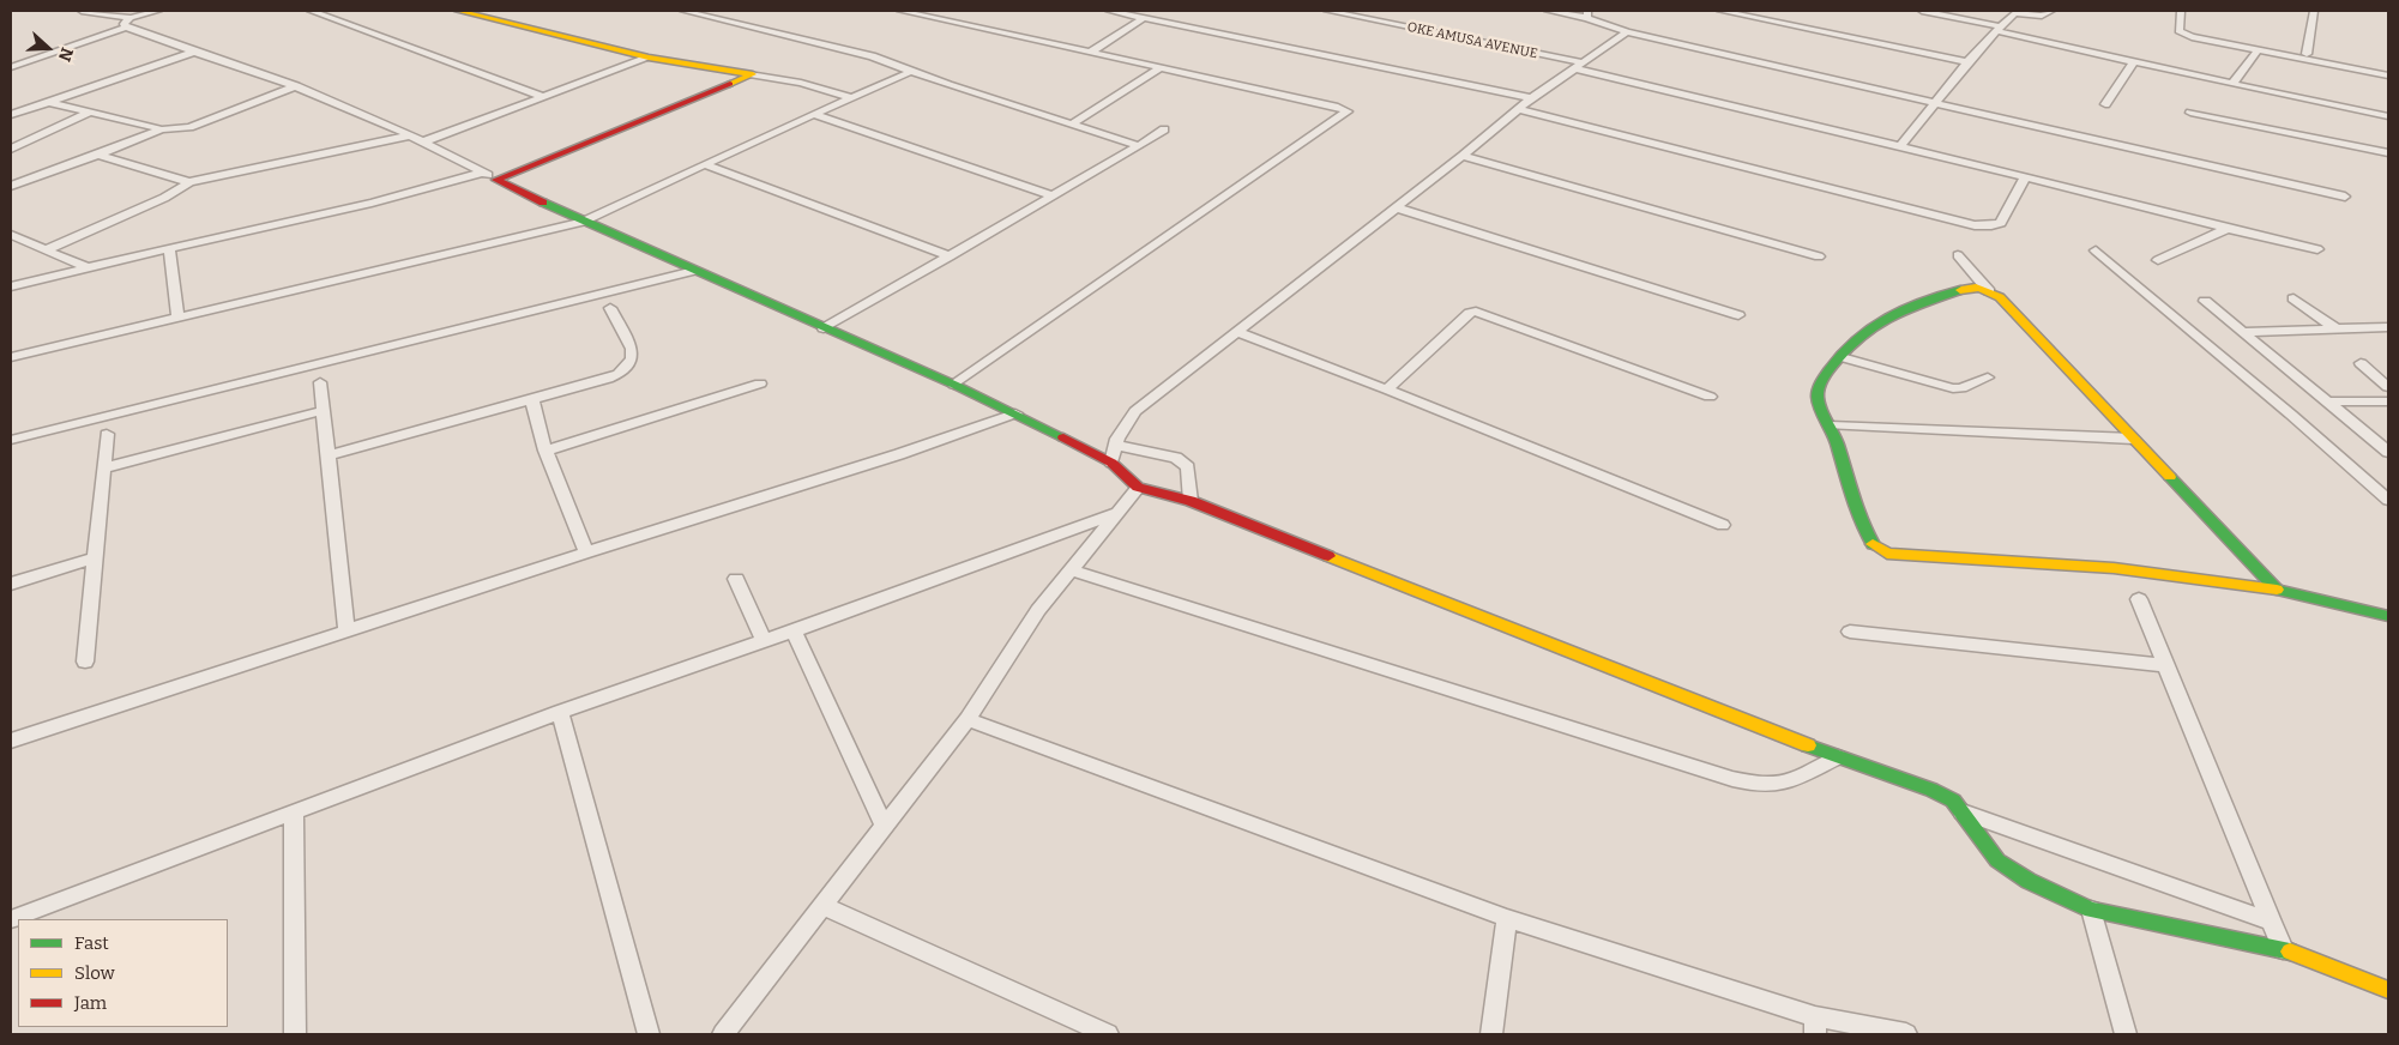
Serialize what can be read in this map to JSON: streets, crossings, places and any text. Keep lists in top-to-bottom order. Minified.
{"streets":{"street":["OKE AMUSA AVENUE"]},"legend":["Fast","Slow","Jam"],"north":"right"}
